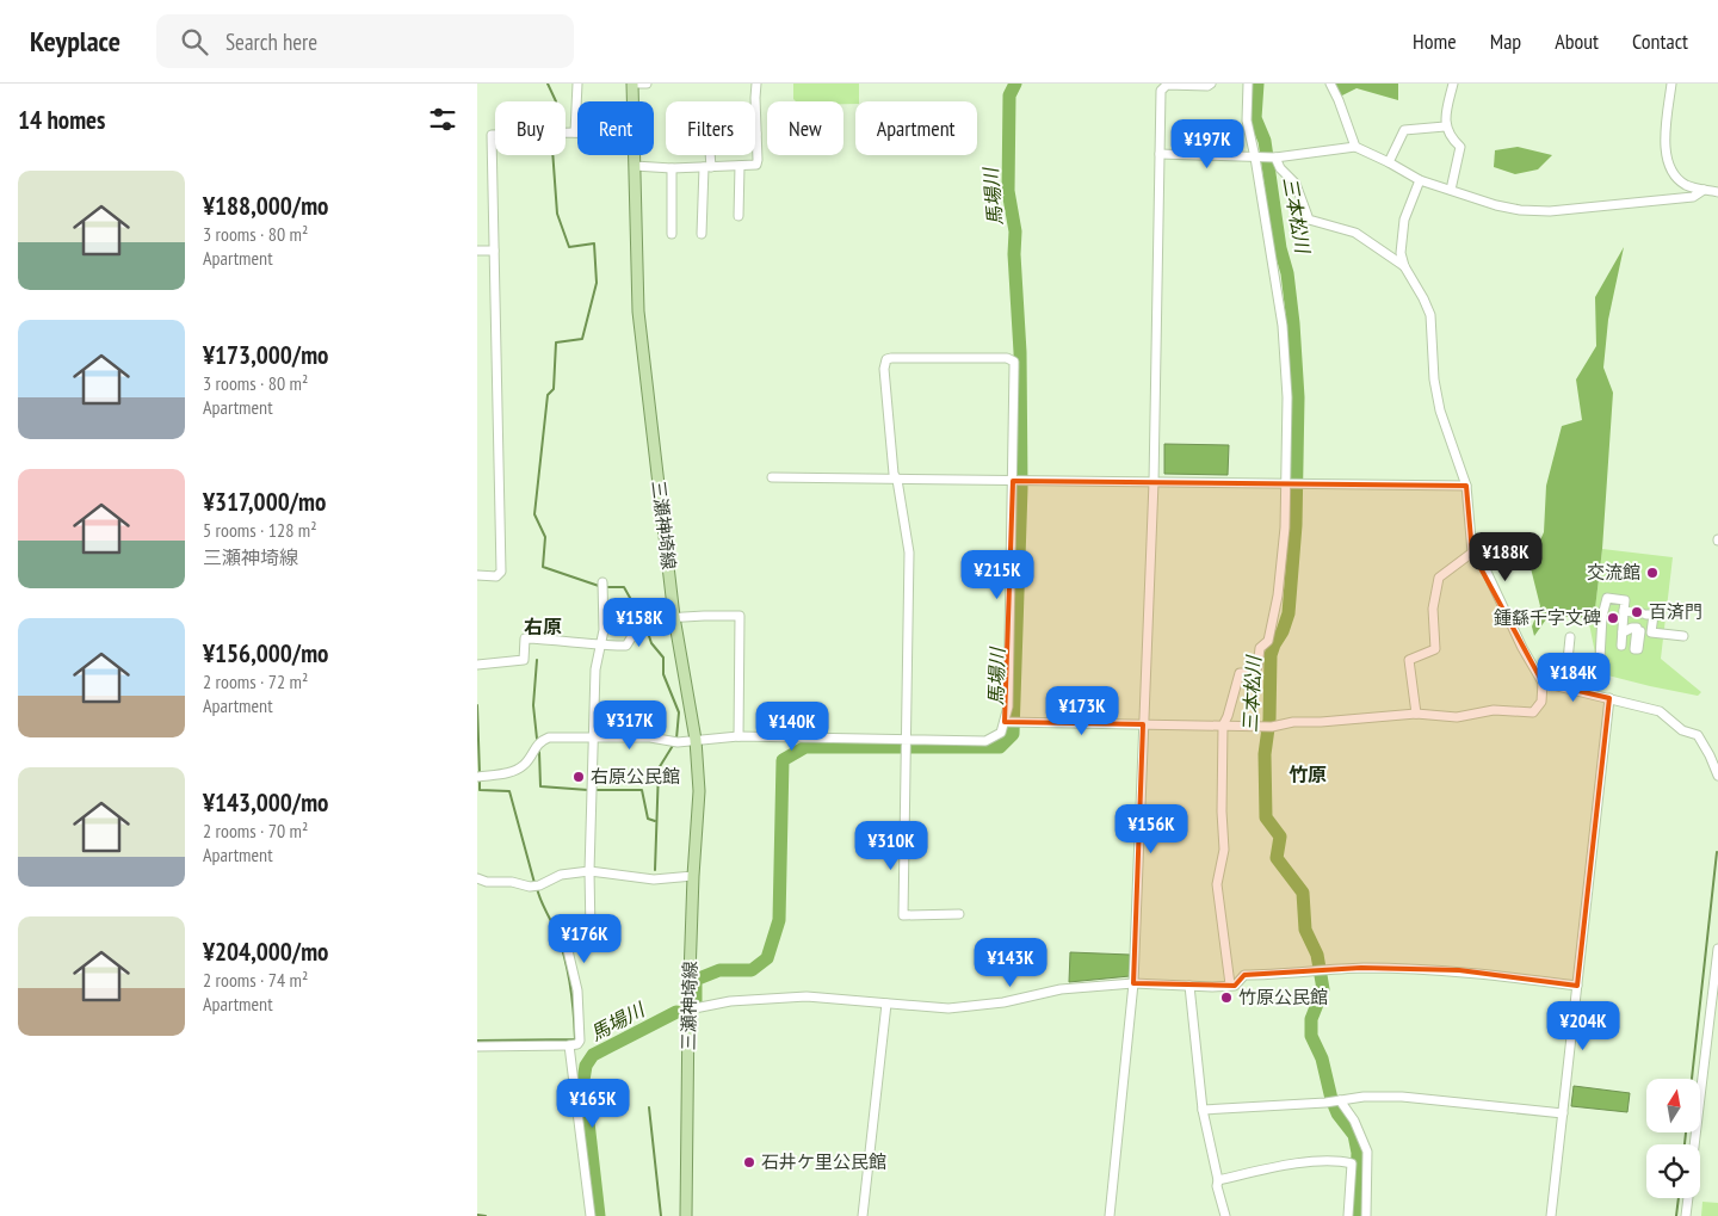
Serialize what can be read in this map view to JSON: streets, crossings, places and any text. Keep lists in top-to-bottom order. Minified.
{"streets":{"main road":["三瀬神埼線"]},"districts":["右原","竹原"],"water":["馬場川","三本松川"],"places":["交流館","百済門","鍾繇千字文碑","右原公民館","竹原公民館","石井ケ里公民館"],"north":"top","page":{"header":"Keyplace","search":"Search here","nav":["Home","Map","About","Contact"],"heading":"14 homes","chip":["Buy","Rent","Filters","New","Apartment"],"price":["¥197K","¥188K","¥215K","¥158K","¥184K","¥173K","¥317K","¥140K","¥156K","¥310K","¥176K","¥143K","¥204K","¥165K"],"list":[{"name":"¥188,000/mo","note":"3 rooms · 80 m² · Apartment"},{"name":"¥173,000/mo","note":"3 rooms · 80 m² · Apartment"},{"name":"¥317,000/mo","note":"5 rooms · 128 m² · 三瀬神埼線"},{"name":"¥156,000/mo","note":"2 rooms · 72 m² · Apartment"},{"name":"¥143,000/mo","note":"2 rooms · 70 m² · Apartment"},{"name":"¥204,000/mo","note":"2 rooms · 74 m² · Apartment"}]}}
